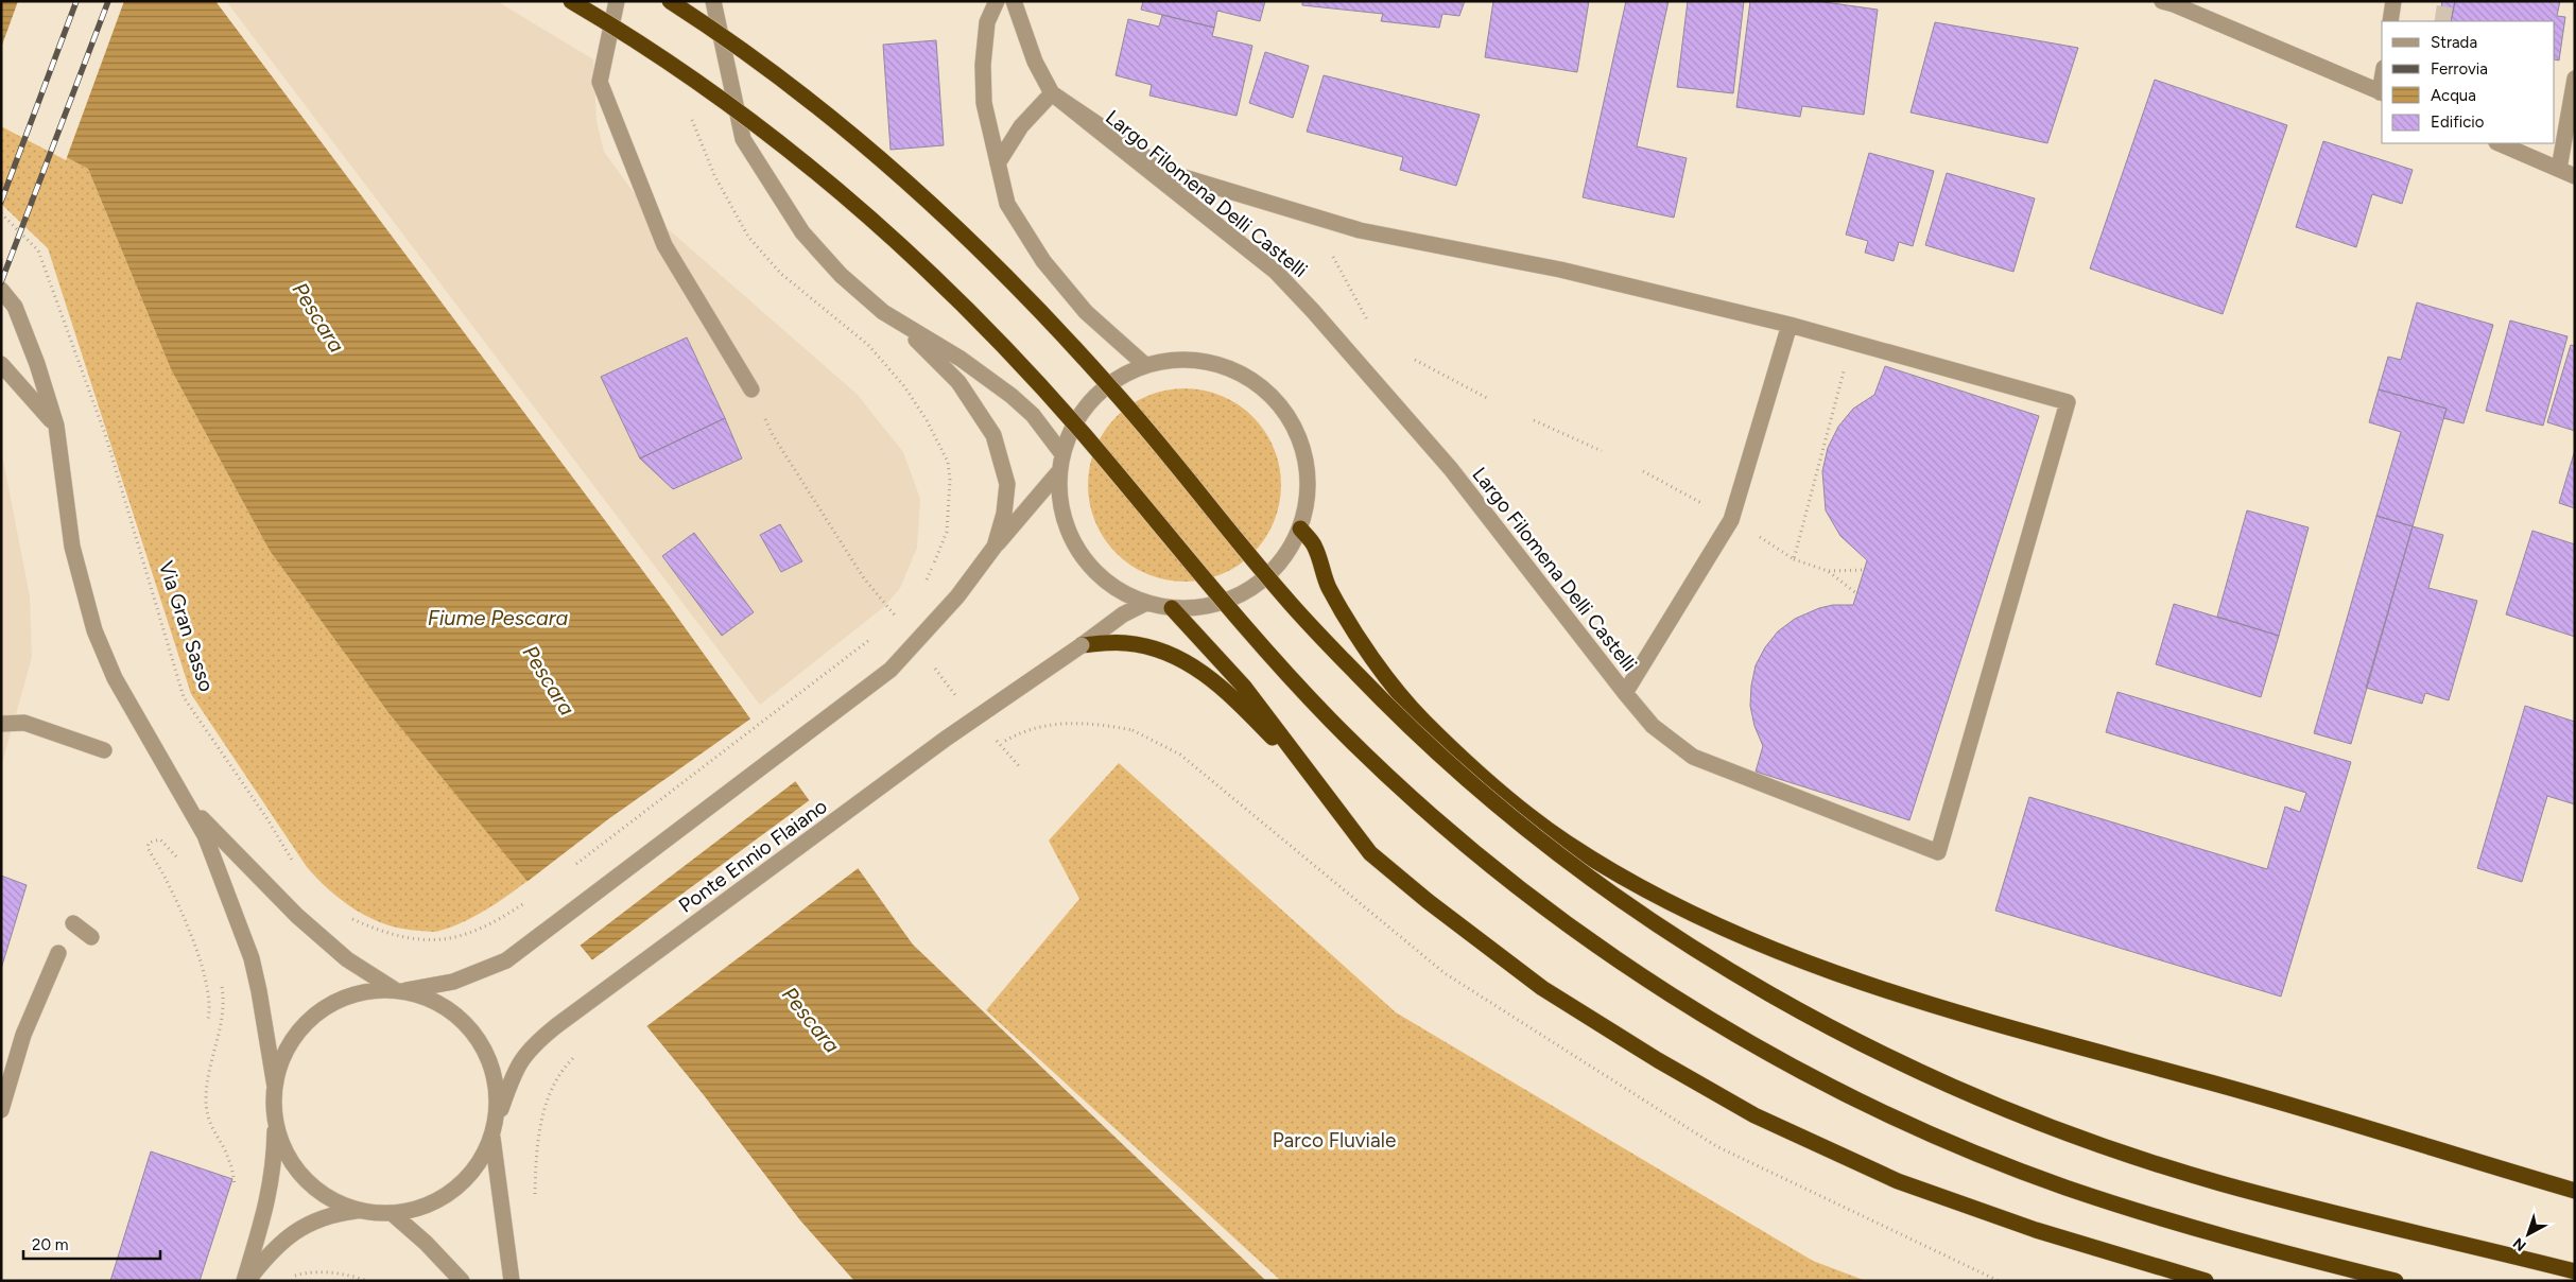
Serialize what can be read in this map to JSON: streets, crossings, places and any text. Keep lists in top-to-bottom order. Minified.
{"streets":{"street":["Largo Filomena Delli Castelli","Ponte Ennio Flaiano"],"path":["Via Gran Sasso"]},"water":["Pescara","Fiume Pescara"],"parks":["Parco Fluviale"],"legend":["Strada","Ferrovia","Acqua","Edificio"],"scale_bar":"20 m","north":"bottom left"}
